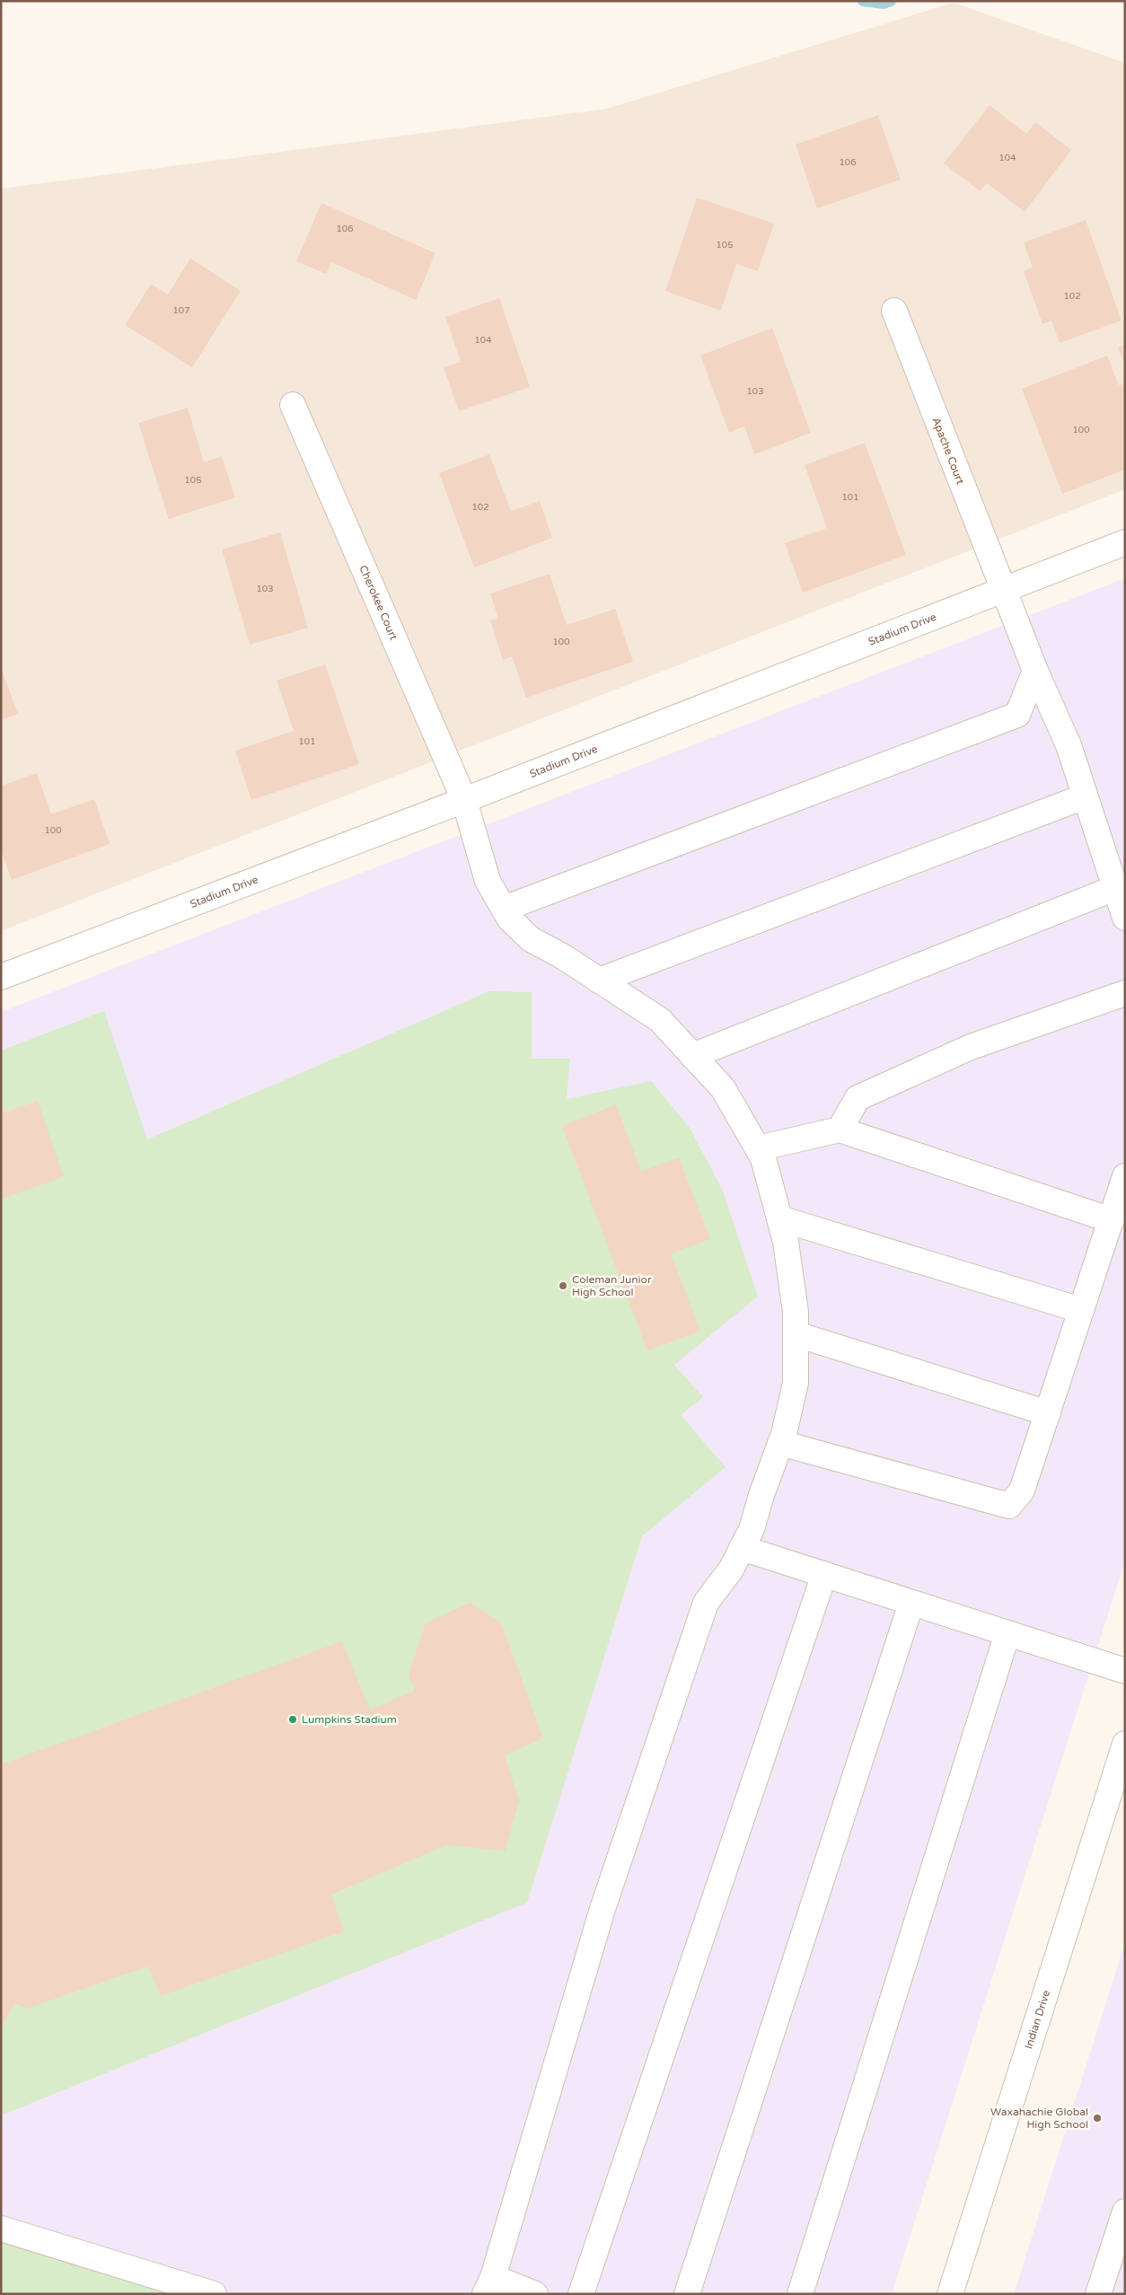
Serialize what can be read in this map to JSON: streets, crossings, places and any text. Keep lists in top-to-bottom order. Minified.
{"streets":{"street":["Apache Court","Cherokee Court","Stadium Drive","Indian Drive"]},"crossings":[["Apache Court","Stadium Drive"],["Cherokee Court","Stadium Drive"]],"places":["Coleman Junior High School","Lumpkins Stadium","Waxahachie Global High School"],"house_numbers":["104","106","106","105","102","107","104","103","100","105","101","102","103","100","101","100"]}
